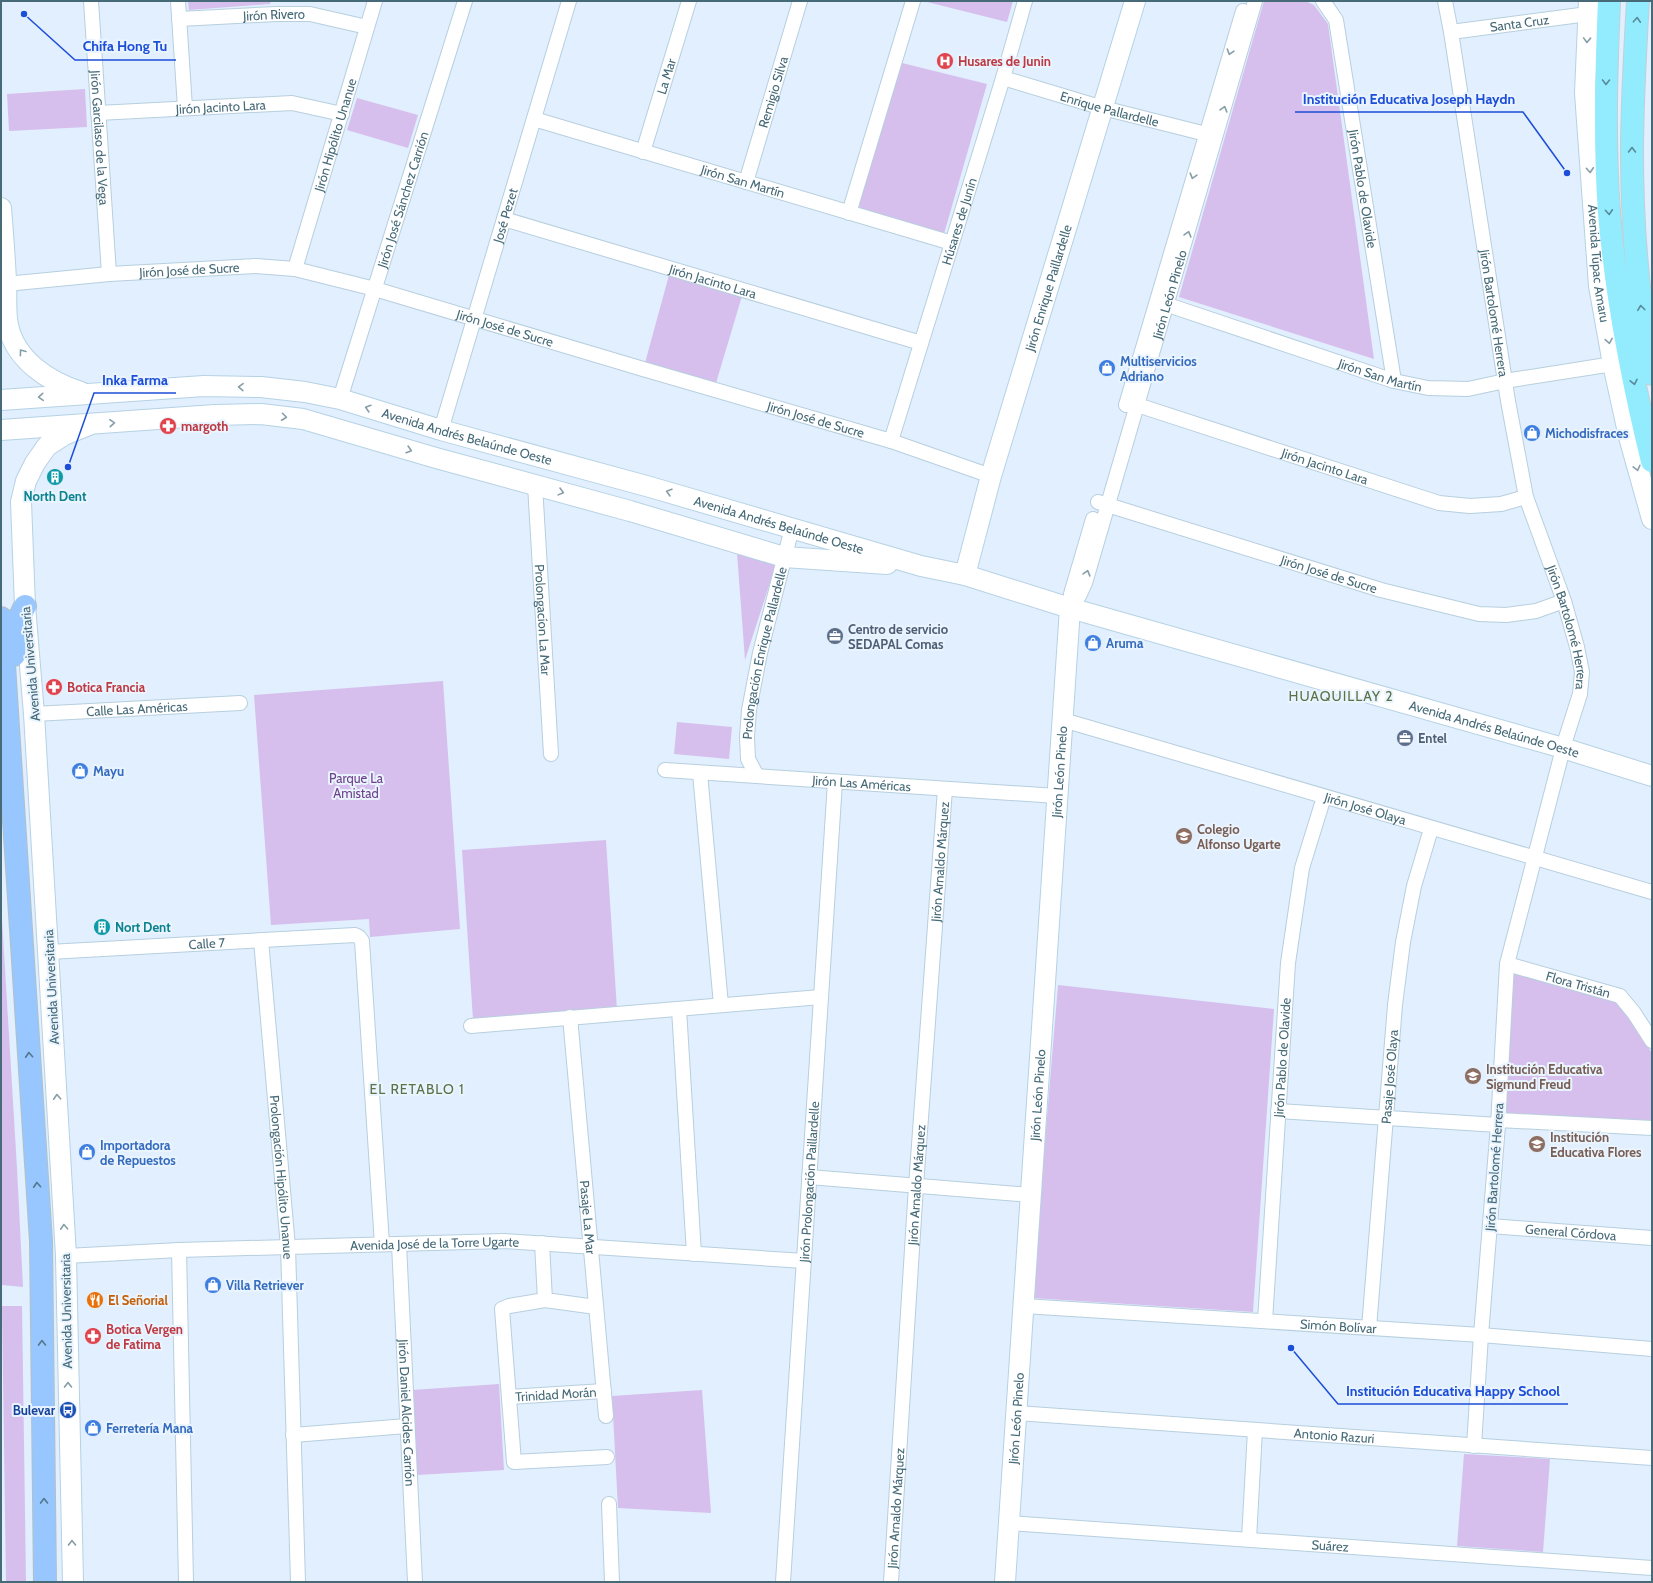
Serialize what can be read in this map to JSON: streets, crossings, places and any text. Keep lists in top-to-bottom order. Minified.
{"streets":{"highway":["Avenida Túpac Amaru"],"main road":["Avenida Universitaria"],"street":["Jirón Rivero","Santa Cruz","La Mar","Remigio Silva","Jirón Jacinto Lara","Enrique Pallardelle","Jirón Hipólito Unanue","Jirón Garcilaso de la Vega","Jirón San Martín","Jirón Pablo de Olavide","Jirón José Sánchez Carrión","José Pezet","Húsares de Junín","Jirón José de Sucre","Jirón Enrique Paillardelle","Jirón León Pinelo","Jirón Bartolomé Herrera","Avenida Andrés Belaúnde Oeste","Prolongacíon La Mar","Prolongación Enrique Pallardelle","Calle Las Américas","Jirón Las Américas","Jirón José Olaya","Jirón Arnaldo Márquez","Calle 7","Flora Tristán","Pasaje José Olaya","Prolongación Hipólito Unanue","Jirón Prolongación Paillardelle","Pasaje La Mar","General Córdova","Avenida José de la Torre Ugarte","Simón Bolívar","Trinidad Morán","Jirón Daniel Alcides Carrión","Antonio Razuri","Suárez"]},"crossings":[["Jirón Rivero","Jirón Hipólito Unanue"],["Santa Cruz","Avenida Túpac Amaru"],["Santa Cruz","Jirón Bartolomé Herrera"],["La Mar","Jirón San Martín"],["Remigio Silva","Jirón San Martín"],["Jirón Jacinto Lara","Jirón Hipólito Unanue"],["Jirón Jacinto Lara","Jirón Garcilaso de la Vega"],["Jirón Jacinto Lara","José Pezet"],["Jirón Jacinto Lara","Húsares de Junín"],["Jirón Jacinto Lara","Jirón León Pinelo"],["Jirón Jacinto Lara","Jirón Bartolomé Herrera"],["Enrique Pallardelle","Húsares de Junín"],["Enrique Pallardelle","Jirón Enrique Paillardelle"],["Enrique Pallardelle","Jirón León Pinelo"],["Jirón Hipólito Unanue","Jirón José de Sucre"],["Jirón Garcilaso de la Vega","Jirón José de Sucre"],["Jirón San Martín","Jirón Pablo de Olavide"],["Jirón San Martín","José Pezet"],["Jirón San Martín","Húsares de Junín"],["Jirón San Martín","Avenida Túpac Amaru"],["Jirón San Martín","Jirón León Pinelo"],["Jirón San Martín","Jirón Bartolomé Herrera"],["Jirón Pablo de Olavide","Jirón José Olaya"],["Jirón Pablo de Olavide","Simón Bolívar"],["Jirón José Sánchez Carrión","Jirón José de Sucre"],["Jirón José Sánchez Carrión","Avenida Andrés Belaúnde Oeste"],["José Pezet","Jirón José de Sucre"],["José Pezet","Avenida Andrés Belaúnde Oeste"],["Húsares de Junín","Jirón José de Sucre"],["Jirón José de Sucre","Jirón Enrique Paillardelle"],["Jirón José de Sucre","Jirón León Pinelo"],["Jirón José de Sucre","Jirón Bartolomé Herrera"],["Jirón Enrique Paillardelle","Avenida Andrés Belaúnde Oeste"],["Jirón León Pinelo","Avenida Andrés Belaúnde Oeste"],["Jirón León Pinelo","Jirón Las Américas"],["Jirón León Pinelo","Jirón José Olaya"],["Jirón León Pinelo","Simón Bolívar"],["Jirón León Pinelo","Antonio Razuri"],["Jirón León Pinelo","Suárez"],["Jirón Bartolomé Herrera","Avenida Andrés Belaúnde Oeste"],["Jirón Bartolomé Herrera","Jirón José Olaya"],["Jirón Bartolomé Herrera","Flora Tristán"],["Jirón Bartolomé Herrera","General Córdova"],["Jirón Bartolomé Herrera","Simón Bolívar"],["Jirón Bartolomé Herrera","Antonio Razuri"],["Avenida Andrés Belaúnde Oeste","Prolongacíon La Mar"],["Avenida Andrés Belaúnde Oeste","Prolongación Enrique Pallardelle"],["Avenida Andrés Belaúnde Oeste","Avenida Universitaria"],["Prolongación Enrique Pallardelle","Jirón Las Américas"],["Avenida Universitaria","Calle Las Américas"],["Avenida Universitaria","Calle 7"],["Avenida Universitaria","Avenida José de la Torre Ugarte"],["Jirón Las Américas","Jirón Arnaldo Márquez"],["Jirón Las Américas","Jirón Prolongación Paillardelle"],["Jirón José Olaya","Pasaje José Olaya"],["Calle 7","Prolongación Hipólito Unanue"],["Calle 7","Avenida José de la Torre Ugarte"],["Pasaje José Olaya","Simón Bolívar"],["Prolongación Hipólito Unanue","Avenida José de la Torre Ugarte"],["Jirón Prolongación Paillardelle","Avenida José de la Torre Ugarte"],["Pasaje La Mar","Avenida José de la Torre Ugarte"],["Pasaje La Mar","Trinidad Morán"],["Avenida José de la Torre Ugarte","Jirón Daniel Alcides Carrión"]],"districts":["HUAQUILLAY 2","EL RETABLO 1"],"parks":["Parque La Amistad"],"places":{"other":["Chifa Hong Tu","Institución Educativa Joseph Haydn","Inka Farma","Institución Educativa Happy School"],"hospital":["Husares de Junin"],"shop":["Multiservicios Adriano","Michodisfraces","Aruma","Mayu","Importadora de Repuestos","Villa Retriever","Ferretería Mana"],"pharmacy":["margoth","Botica Francia","Botica Vergen de Fatima"],"building":["North Dent","Nort Dent"],"office":["Centro de servicio SEDAPAL Comas","Entel"],"school or university":["Colegio Alfonso Ugarte","Institución Educativa Sigmund Freud","Institución Educativa Flores"],"restaurant":["El Señorial"],"bus stop":["Bulevar"]}}
